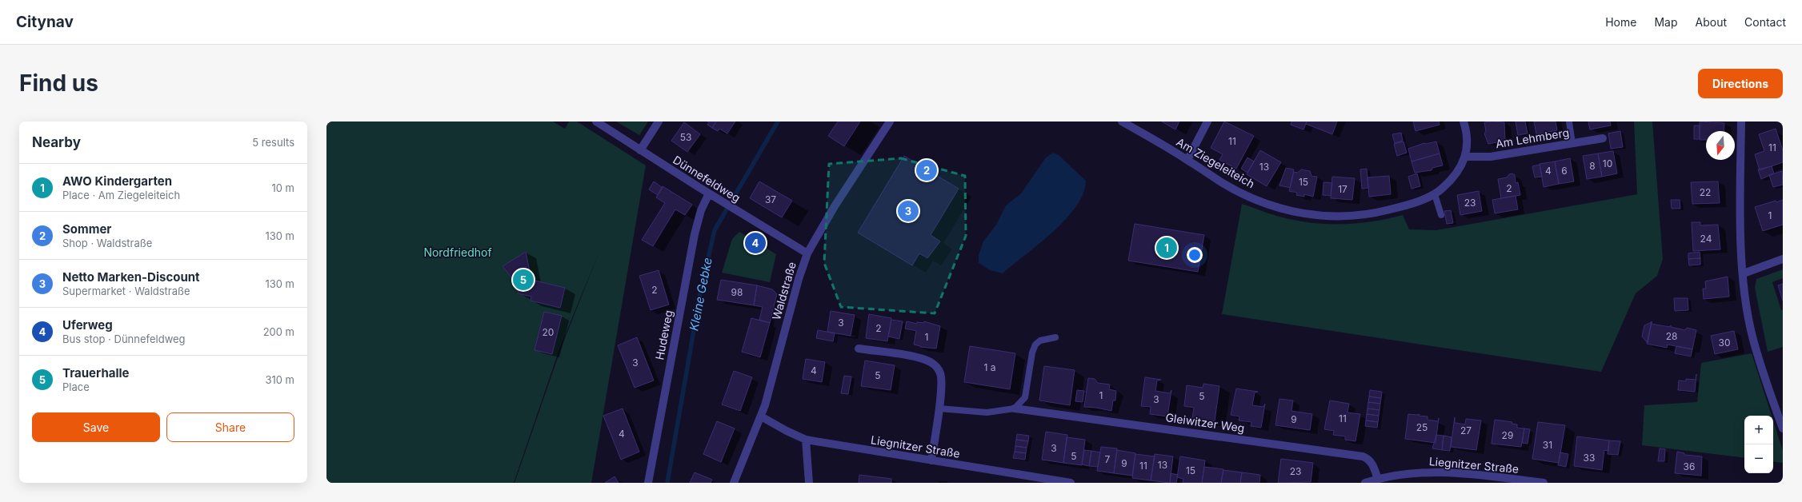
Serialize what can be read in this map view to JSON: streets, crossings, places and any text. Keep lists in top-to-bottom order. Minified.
{"streets":{"street":["Am Lehmberg","Am Ziegeleiteich","Dünnefeldweg","Waldstraße","Hudeweg","Gleiwitzer Weg","Liegnitzer Straße"]},"crossings":[["Dünnefeldweg","Waldstraße"],["Dünnefeldweg","Hudeweg"],["Waldstraße","Liegnitzer Straße"],["Gleiwitzer Weg","Liegnitzer Straße"]],"water":["Kleine Gebke"],"parks":["Nordfriedhof"],"house_numbers":["53","11","11","10","8","13","4","6","15","2","17","22","37","23","1","24","2","98","3","2","20","28","1","30","3","1 a","4","5","1","5","3","11","9","25","27","4","29","31","3","5","33","7","9","13","11","36","15","23"],"north":"bottom","page":{"header":"Citynav","nav":["Home","Map","About","Contact"],"buttons":["Directions",["Save","Share"]],"title":"Find us","heading":["Nearby","5 results"],"pins":["2","3","4","1","5"],"list":[{"mark":"1","name":"AWO Kindergarten","note":"Place · Am Ziegeleiteich","value":"10 m"},{"mark":"2","name":"Sommer","note":"Shop · Waldstraße","value":"130 m"},{"mark":"3","name":"Netto Marken-Discount","note":"Supermarket · Waldstraße","value":"130 m"},{"mark":"4","name":"Uferweg","note":"Bus stop · Dünnefeldweg","value":"200 m"},{"mark":"5","name":"Trauerhalle","note":"Place","value":"310 m"}],"map_buttons":["+","−"]}}
